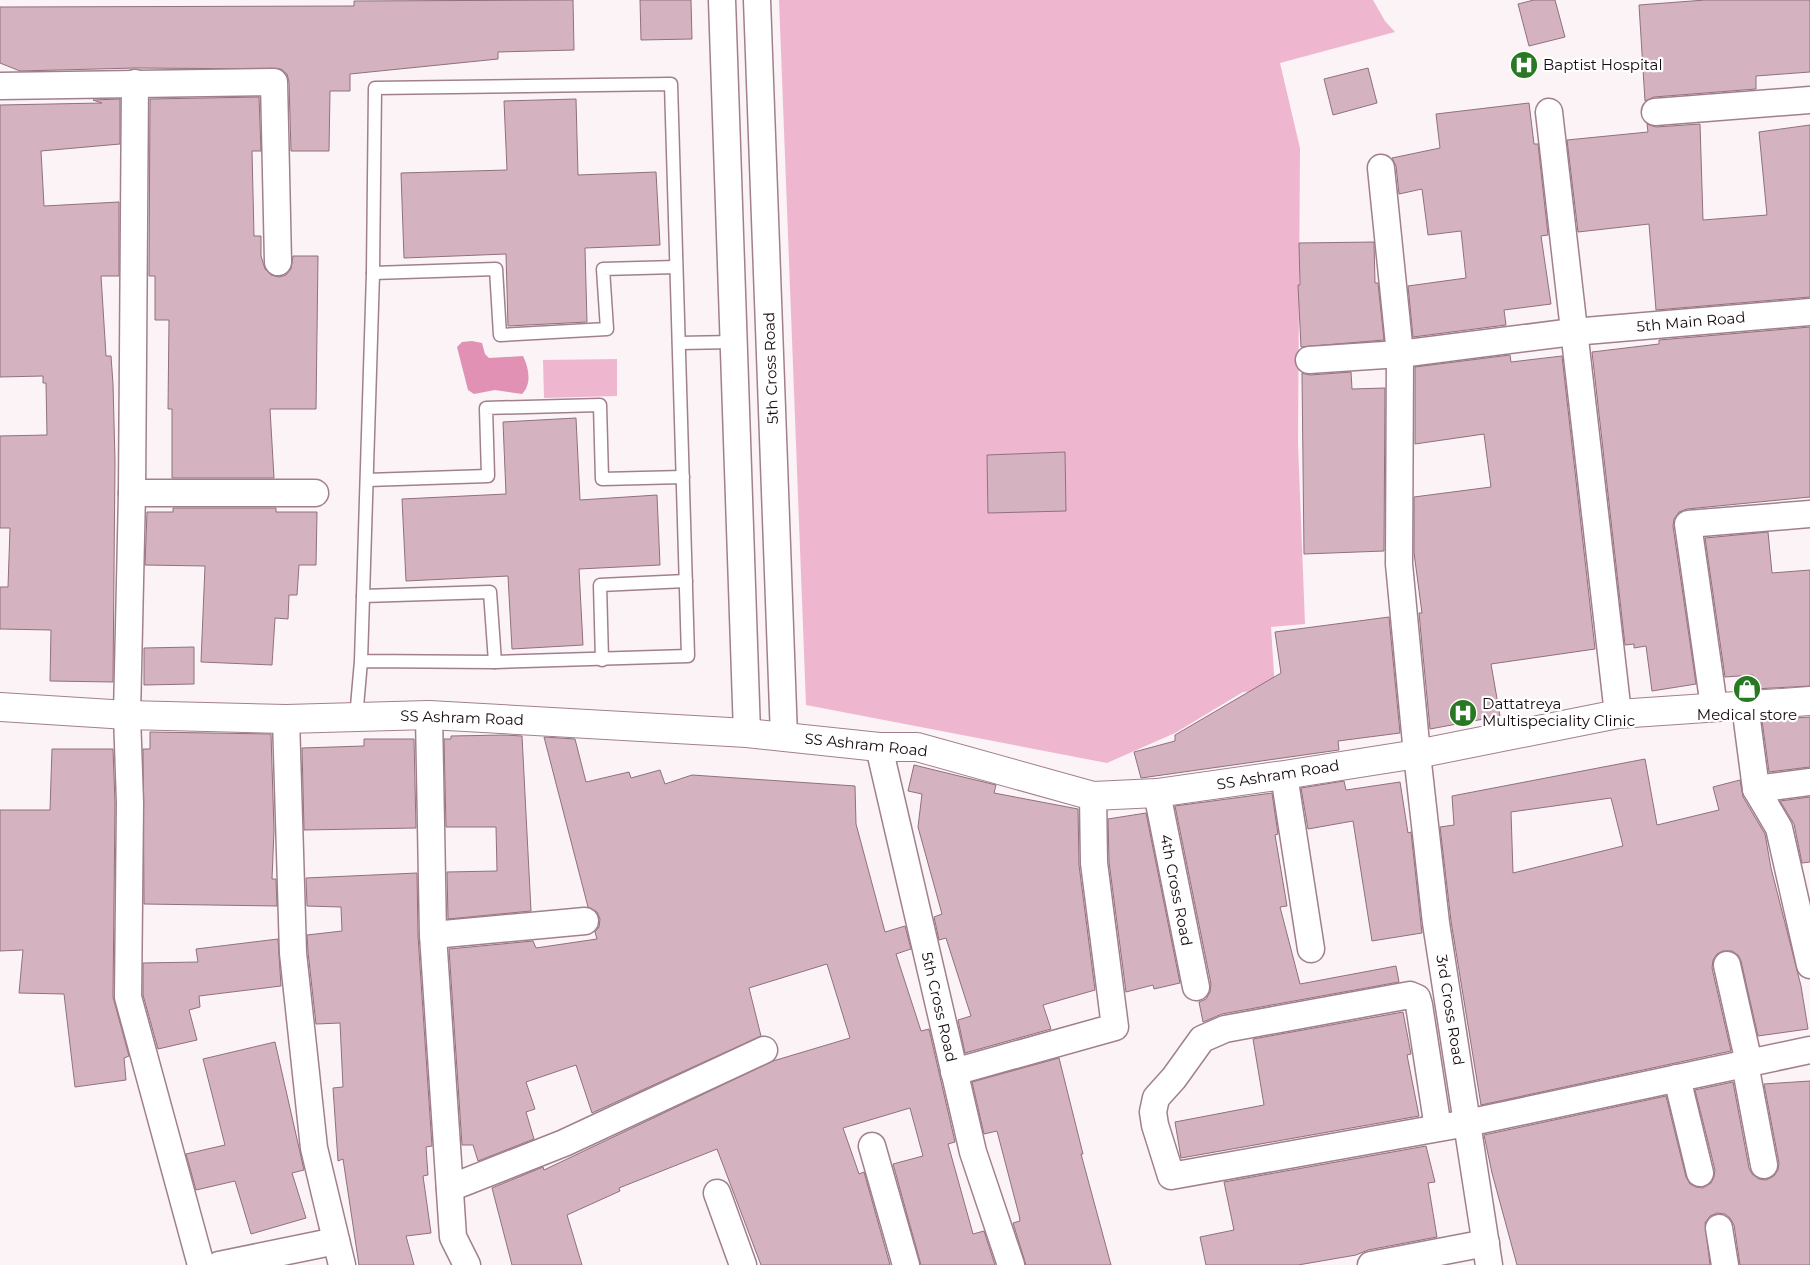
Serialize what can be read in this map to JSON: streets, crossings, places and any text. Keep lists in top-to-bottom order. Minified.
{"streets":{"street":["5th Main Road","5th Cross Road","SS Ashram Road","4th Cross Road","3rd Cross Road"]},"crossings":[["5th Main Road","3rd Cross Road"],["5th Cross Road","SS Ashram Road"],["SS Ashram Road","4th Cross Road"],["SS Ashram Road","3rd Cross Road"]],"places":{"hospital":["Baptist Hospital","Dattatreya Multispeciality Clinic"],"shop":["Medical store"]}}
